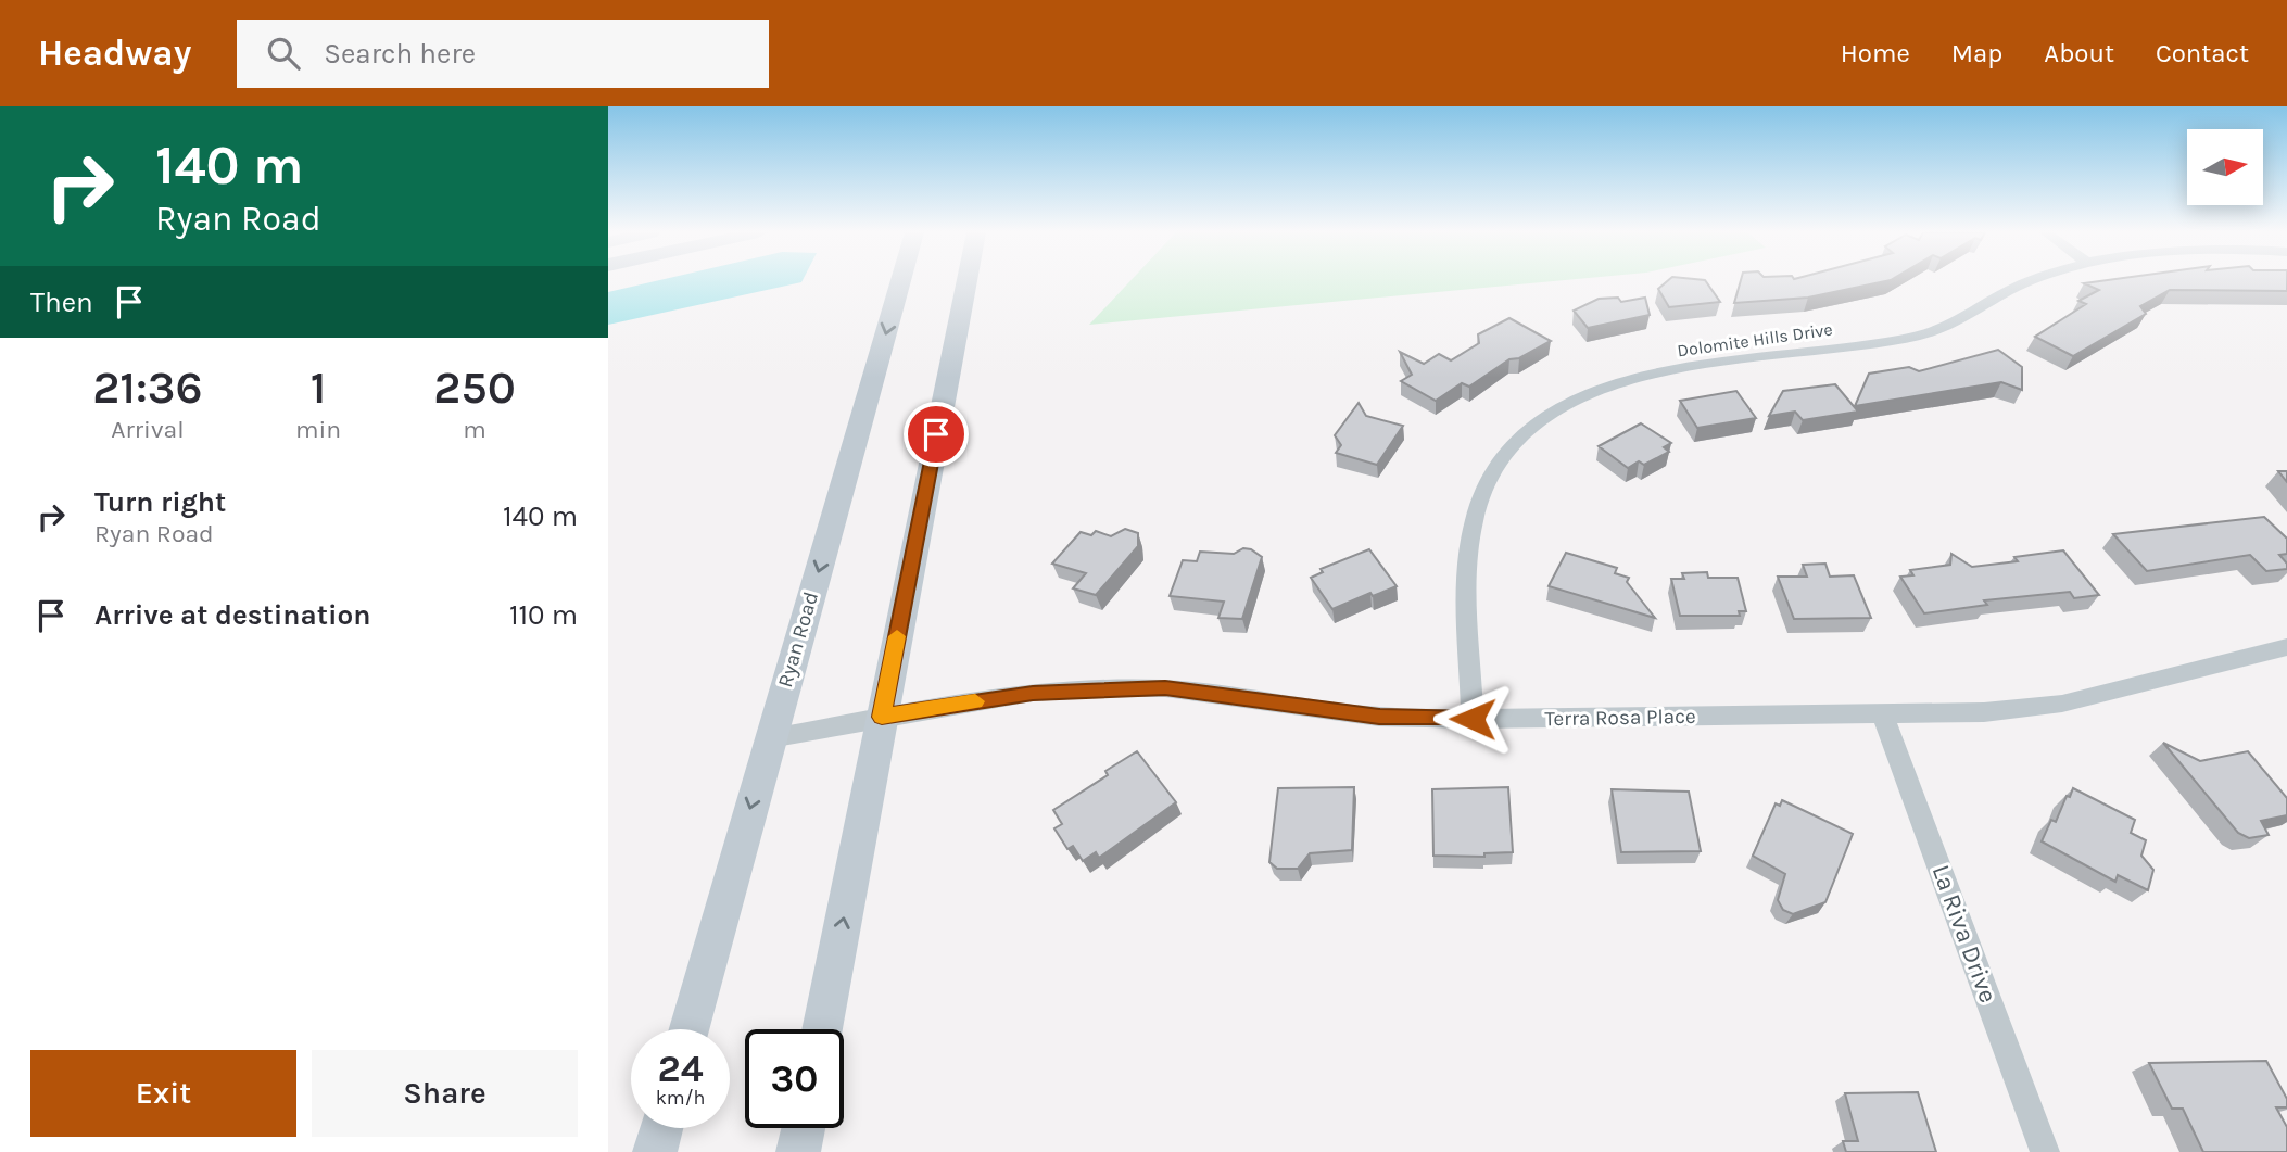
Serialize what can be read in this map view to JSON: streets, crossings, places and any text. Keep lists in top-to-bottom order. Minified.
{"streets":{"main road":["Ryan Road"],"street":["Dolomite Hills Drive","Terra Rosa Place","La Riva Drive"]},"crossings":[["Dolomite Hills Drive","Terra Rosa Place"],["Ryan Road","Terra Rosa Place"],["Terra Rosa Place","La Riva Drive"]],"north":"right","page":{"header":"Headway","search":"Search here","nav":["Home","Map","About","Contact"],"turn":["140 m","Ryan Road"],"then":"Then","eta":["21:36","Arrival","1","min","250","m"],"list":[{"name":"Turn right","note":"Ryan Road","value":"140 m"},{"name":"Arrive at destination","value":"110 m"}],"speed":"24 km/h","limit":"30","buttons":["Exit","Share"]}}
